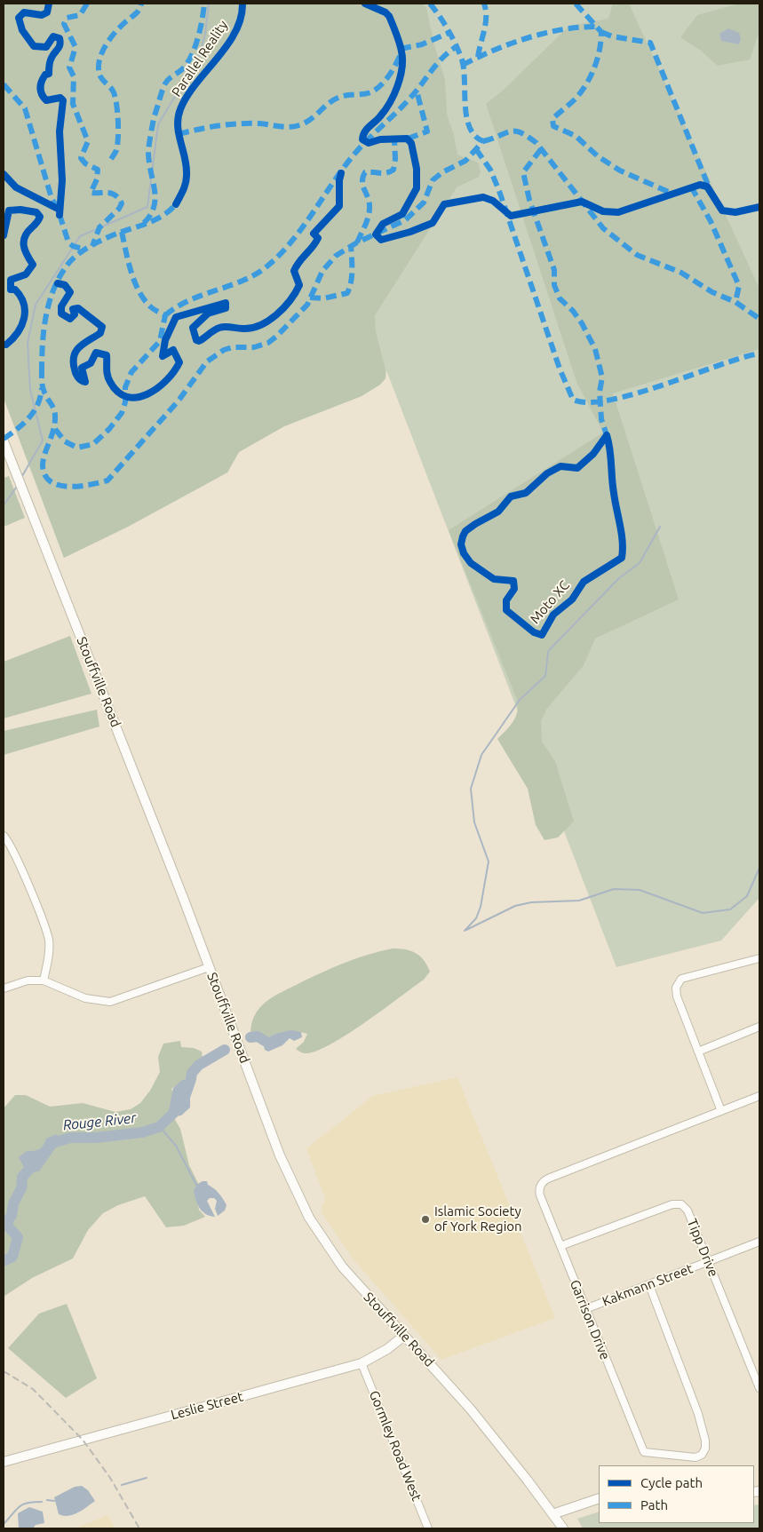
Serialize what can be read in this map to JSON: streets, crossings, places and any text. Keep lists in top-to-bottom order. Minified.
{"streets":{"main road":["Stouffville Road","Leslie Street"],"street":["Tipp Drive","Kakmann Street","Garrison Drive","Gormley Road West"],"cycle path":["Parallel Reality","Moto XC"]},"crossings":[["Stouffville Road","Leslie Street"],["Tipp Drive","Kakmann Street"],["Tipp Drive","Garrison Drive"],["Kakmann Street","Garrison Drive"],["Leslie Street","Gormley Road West"]],"water":["Rouge River"],"places":["Islamic Society of York Region"],"legend":["Cycle path","Path"]}
